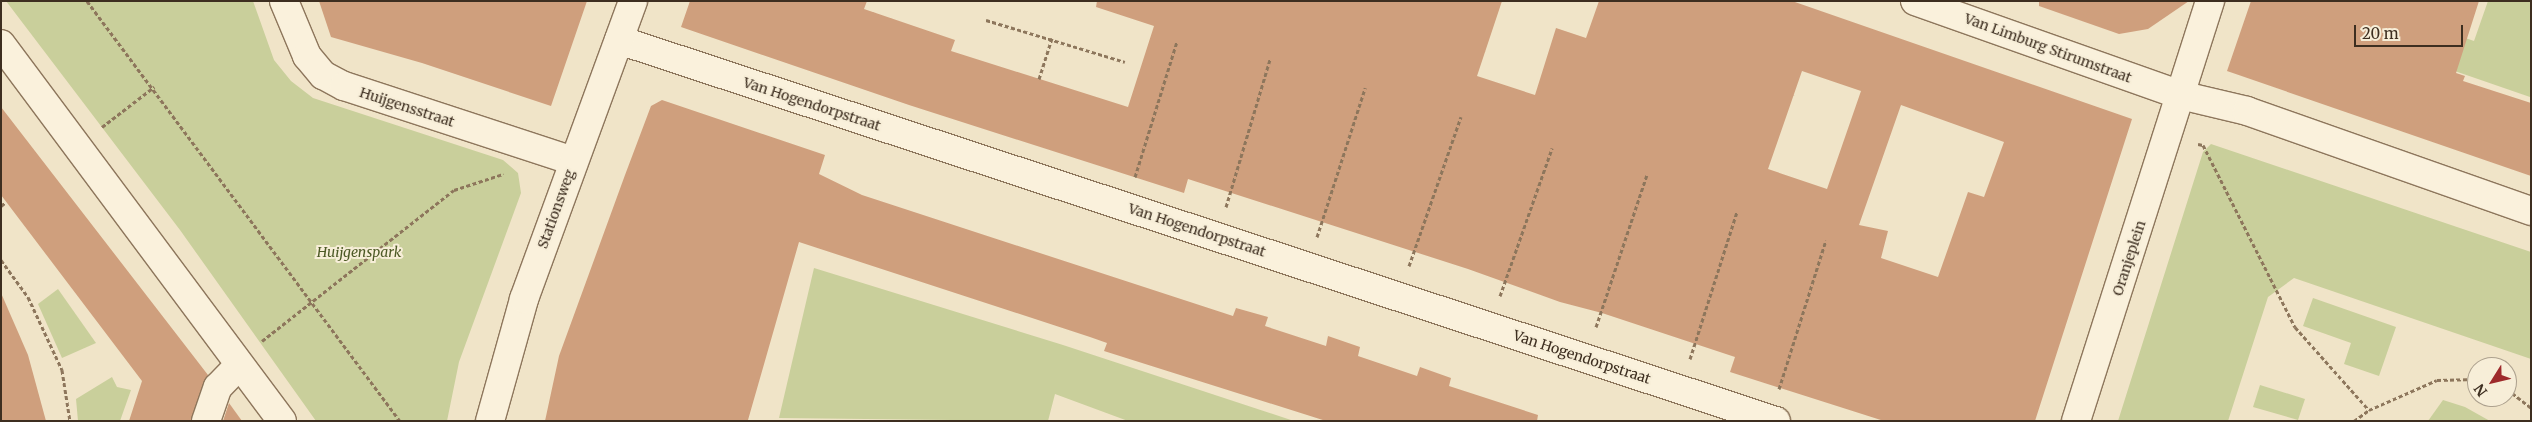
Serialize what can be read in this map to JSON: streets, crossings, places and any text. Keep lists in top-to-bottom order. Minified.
{"streets":{"street":["Van Limburg Stirumstraat","Van Hogendorpstraat","Huijgensstraat","Stationsweg","Oranjeplein"]},"crossings":[["Van Limburg Stirumstraat","Oranjeplein"],["Van Hogendorpstraat","Stationsweg"],["Huijgensstraat","Stationsweg"]],"parks":["Huijgenspark"],"scale_bar":"20 m","north":"bottom left"}
